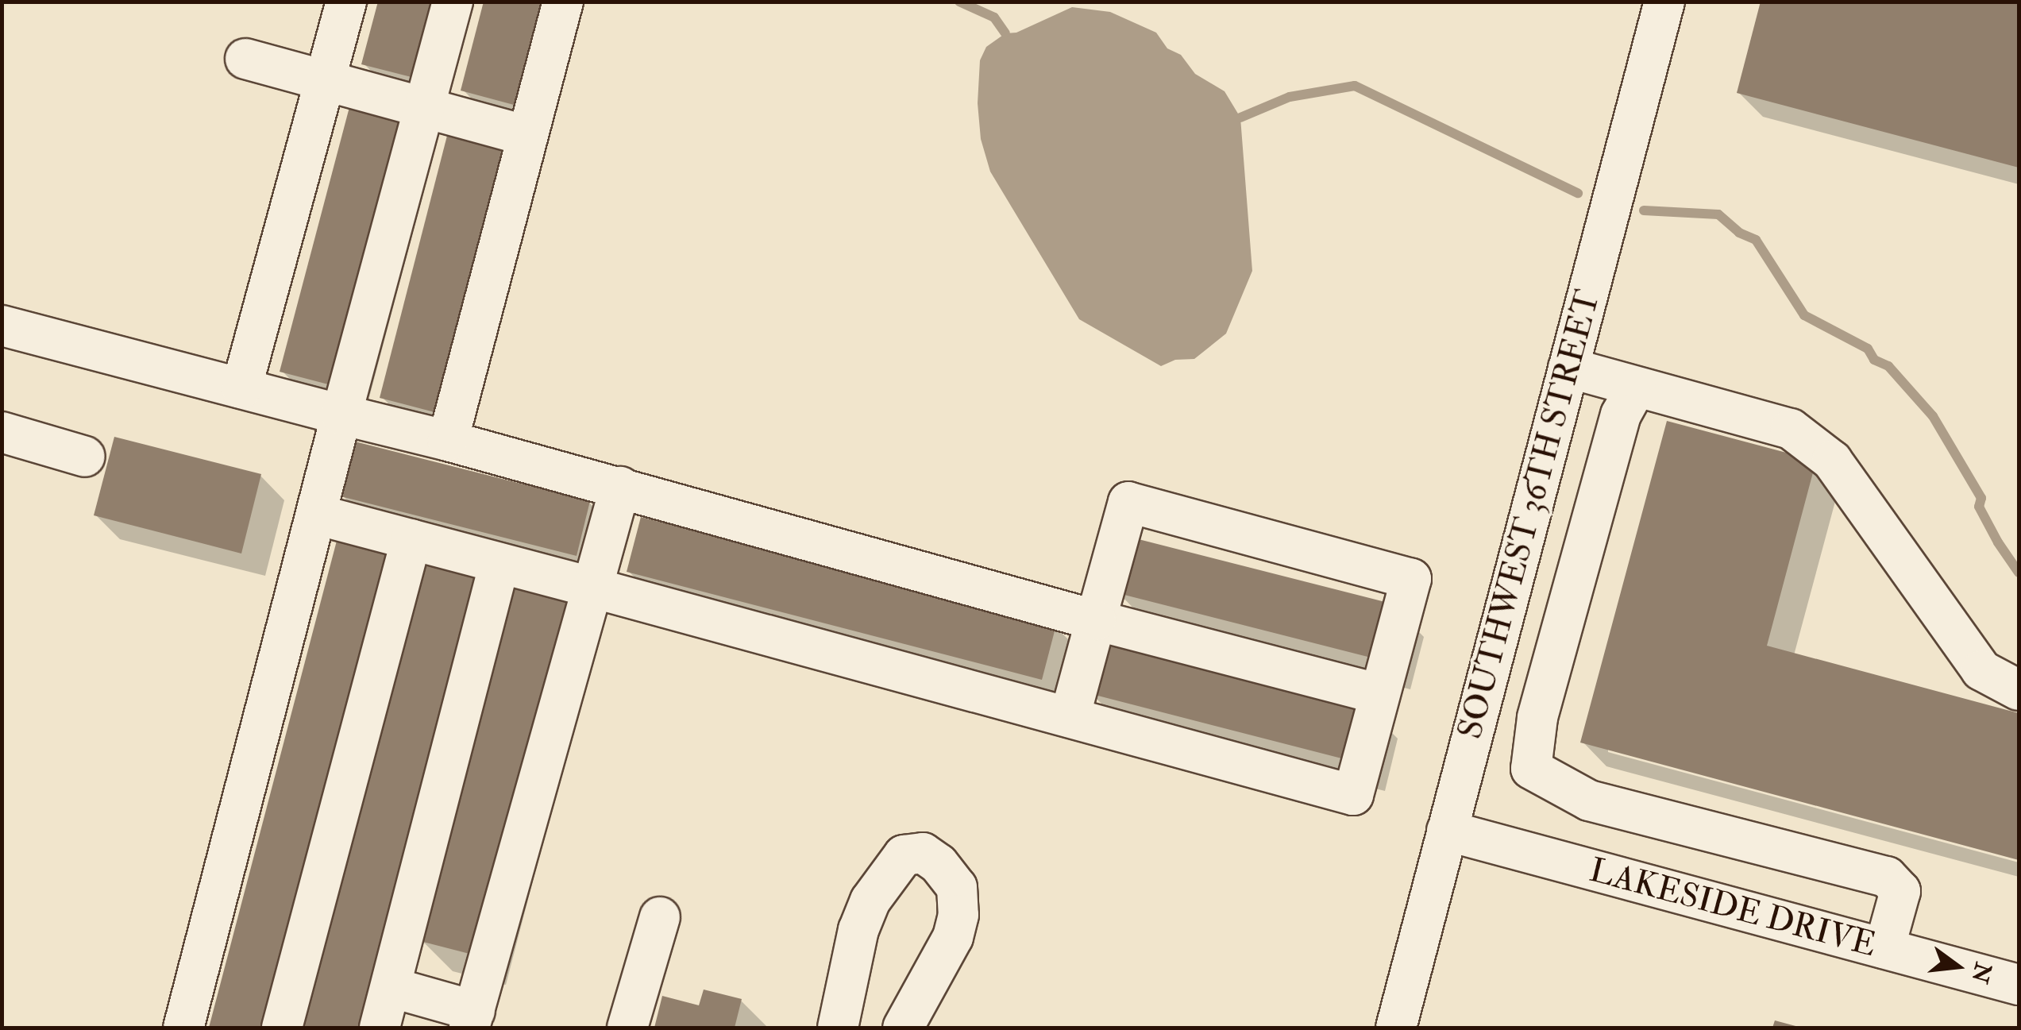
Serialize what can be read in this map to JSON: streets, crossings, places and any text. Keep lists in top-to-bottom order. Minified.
{"streets":{"street":["SOUTHWEST 36TH STREET","LAKESIDE DRIVE"]},"crossings":[["SOUTHWEST 36TH STREET","LAKESIDE DRIVE"]],"north":"right"}
